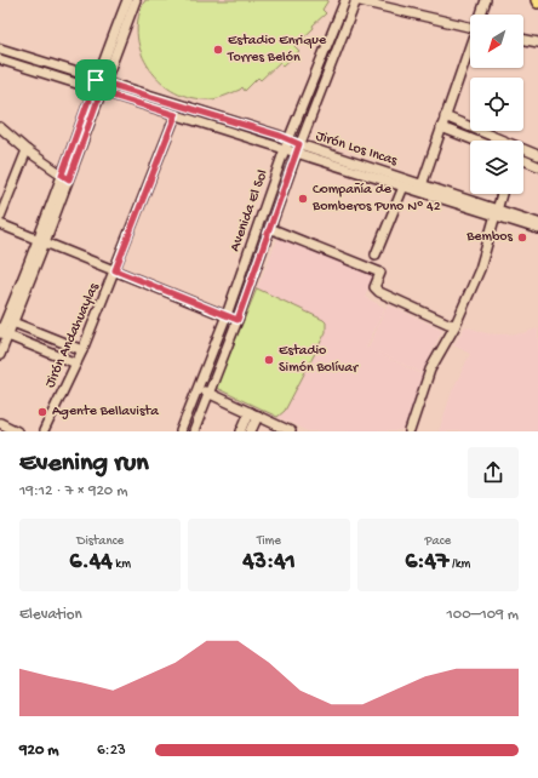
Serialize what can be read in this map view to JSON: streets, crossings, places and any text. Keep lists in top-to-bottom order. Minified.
{"streets":{"street":["Jirón Los Incas","Avenida El Sol","Jirón Andahuaylas"]},"crossings":[["Jirón Los Incas","Avenida El Sol"],["Jirón Los Incas","Jirón Andahuaylas"]],"places":["Estadio Enrique Torres Belón","Compañía de Bomberos Puno Nº 42","Bembos","Estadio Simón Bolívar","Agente Bellavista"],"north":"bottom left","page":{"heading":["Evening run","19:12 · 7 × 920 m"],"stats":[["Distance","6.44 km"],["Time","43:41"],["Pace","6:47 /km"]],"chart":["Elevation","100–109 m"],"list":[{"name":"920 m","note":"6:23"}]}}
